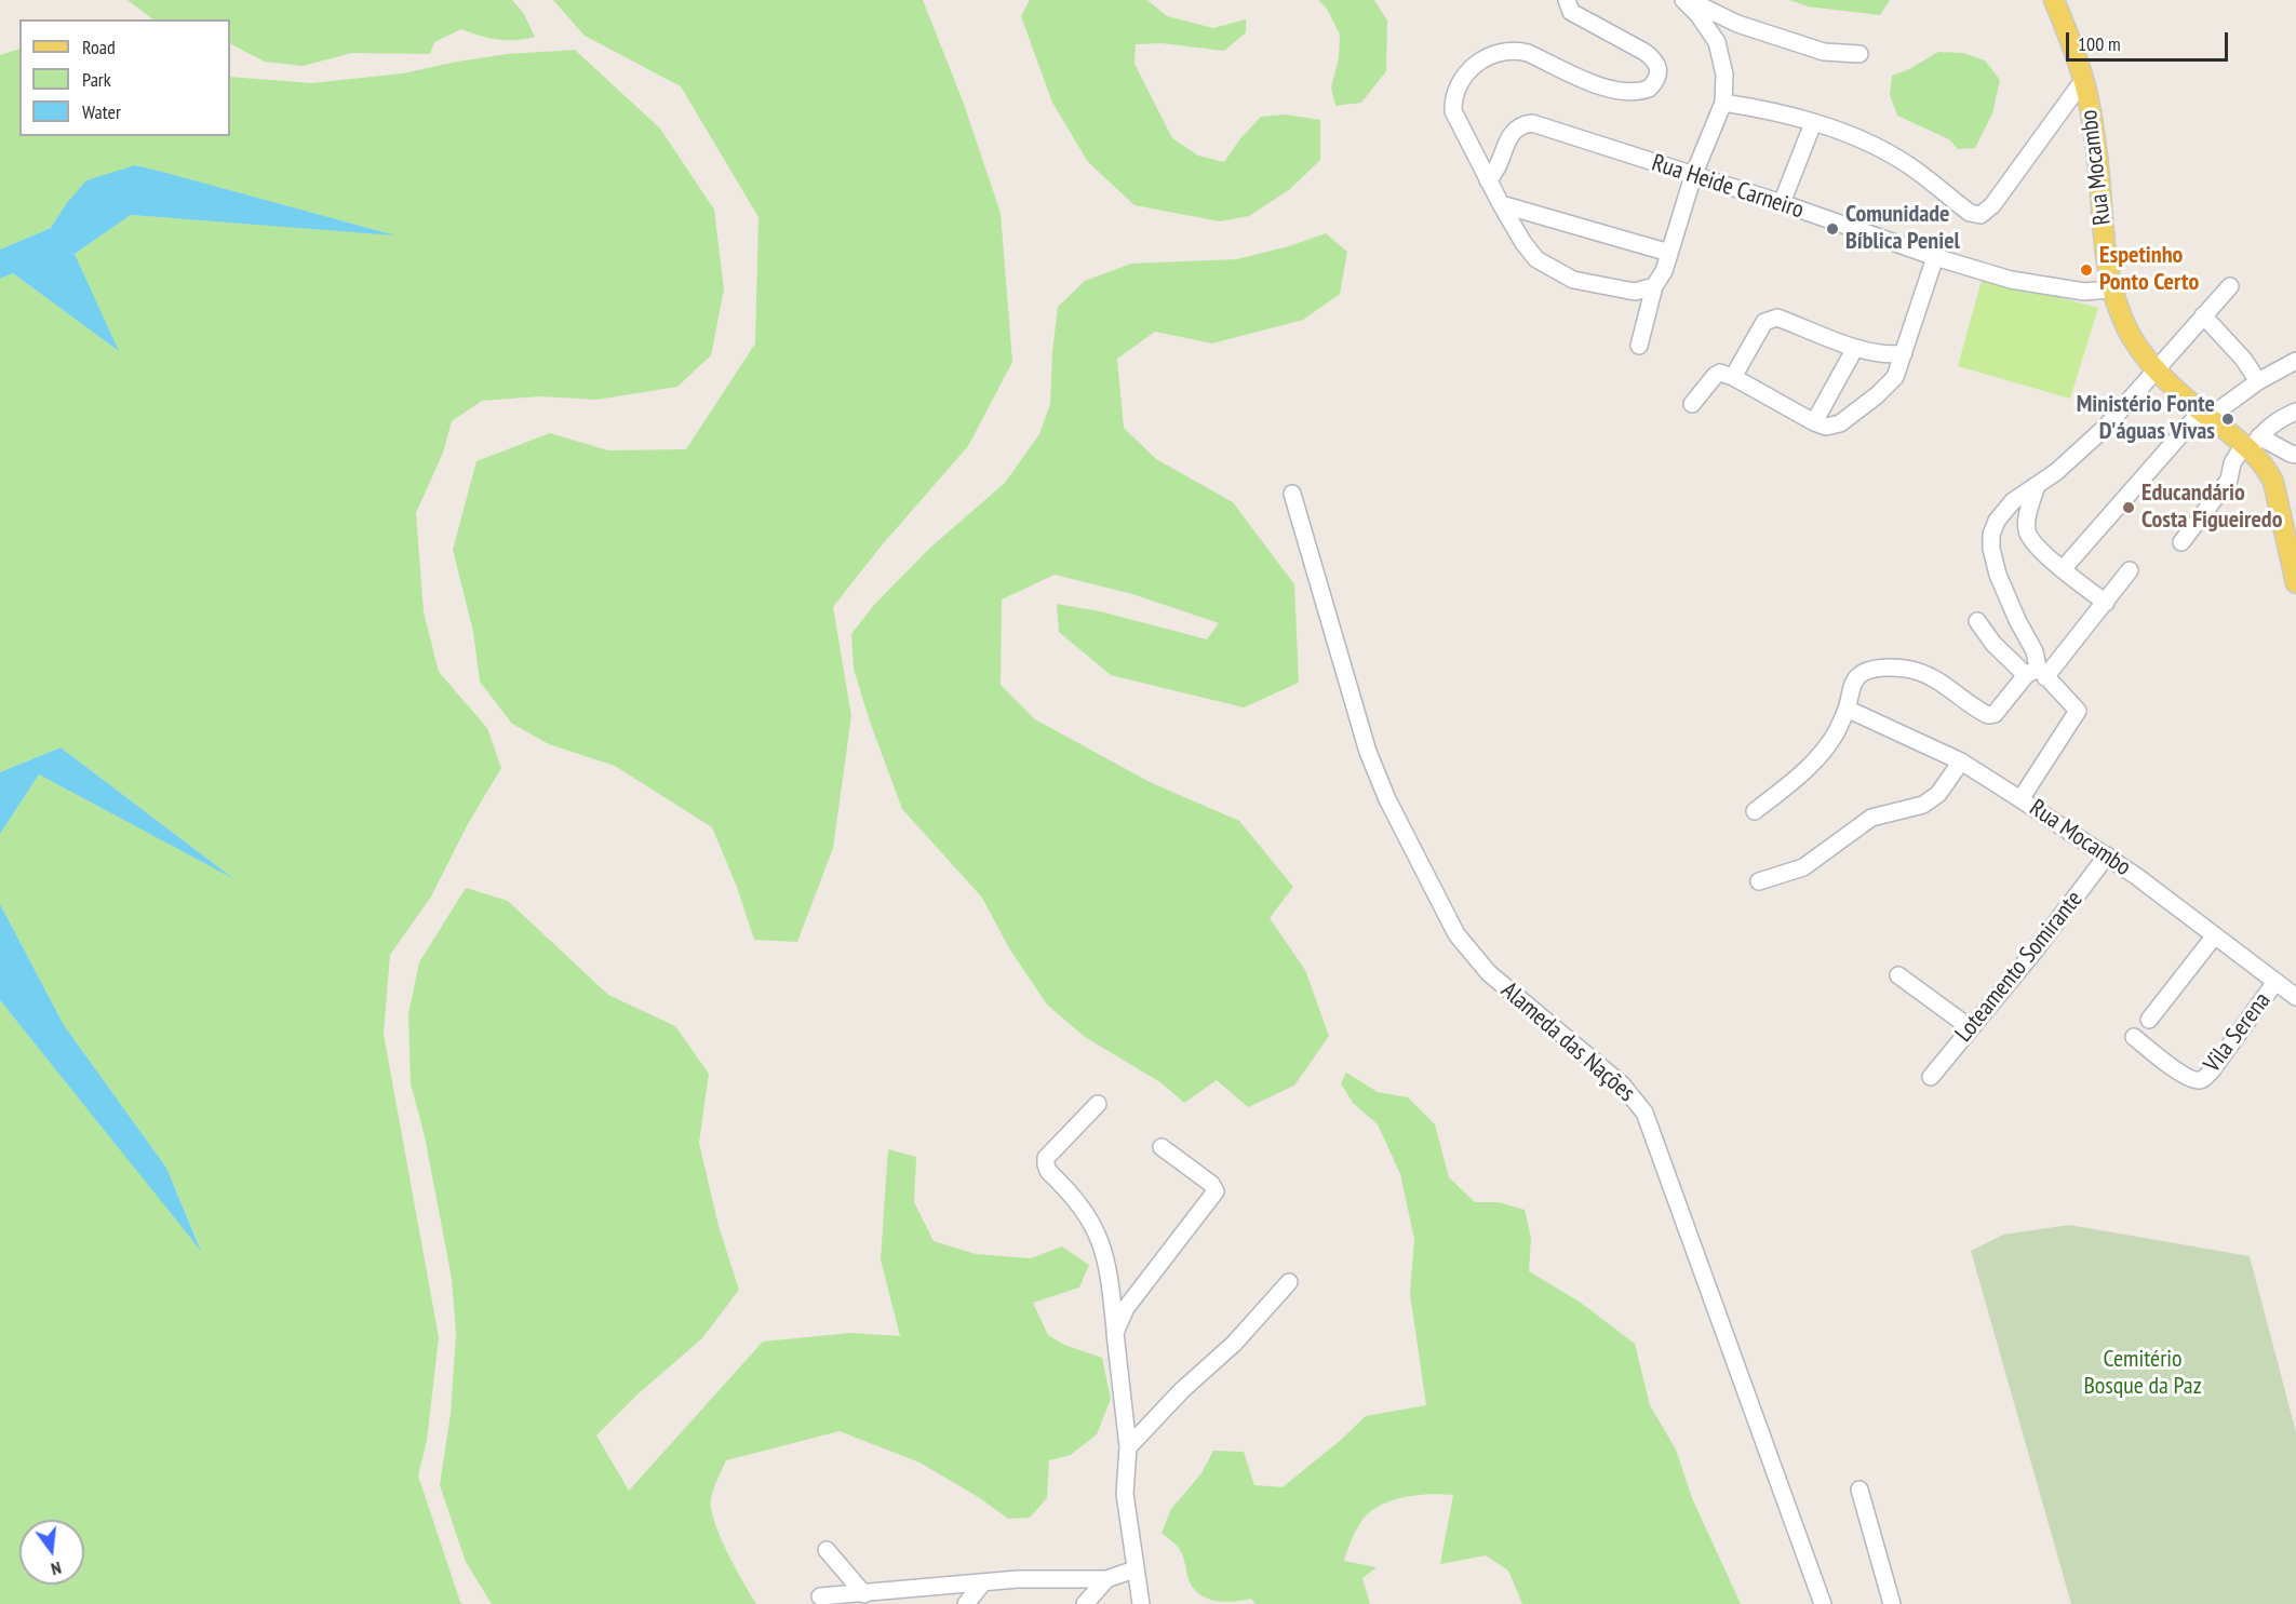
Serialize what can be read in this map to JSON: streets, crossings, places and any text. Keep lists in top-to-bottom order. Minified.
{"streets":{"main road":["Rua Mocambo"],"street":["Rua Heide Carneiro","Loteamento Somirante","Vila Serena","Alameda das Nações"]},"crossings":[["Rua Mocambo","Rua Heide Carneiro"],["Rua Mocambo","Loteamento Somirante"],["Rua Mocambo","Vila Serena"]],"parks":["Cemitério Bosque da Paz"],"places":["Comunidade Bíblica Peniel","Espetinho Ponto Certo","Ministério Fonte D'águas Vivas","Educandário Costa Figueiredo"],"legend":["Road","Park","Water"],"scale_bar":"100 m","north":"bottom"}
